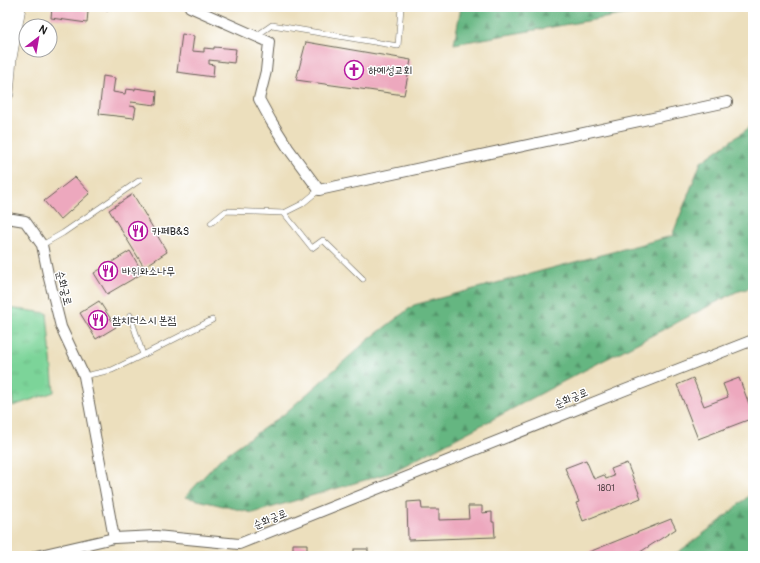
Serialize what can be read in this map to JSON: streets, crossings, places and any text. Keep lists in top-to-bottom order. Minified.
{"streets":{"street":["순화궁로"]},"places":{"church":["하예성교회"],"restaurant":["카페B&S","바위와소나무","참치더스시 본점"]},"house_numbers":["1801"],"north":"top right"}
